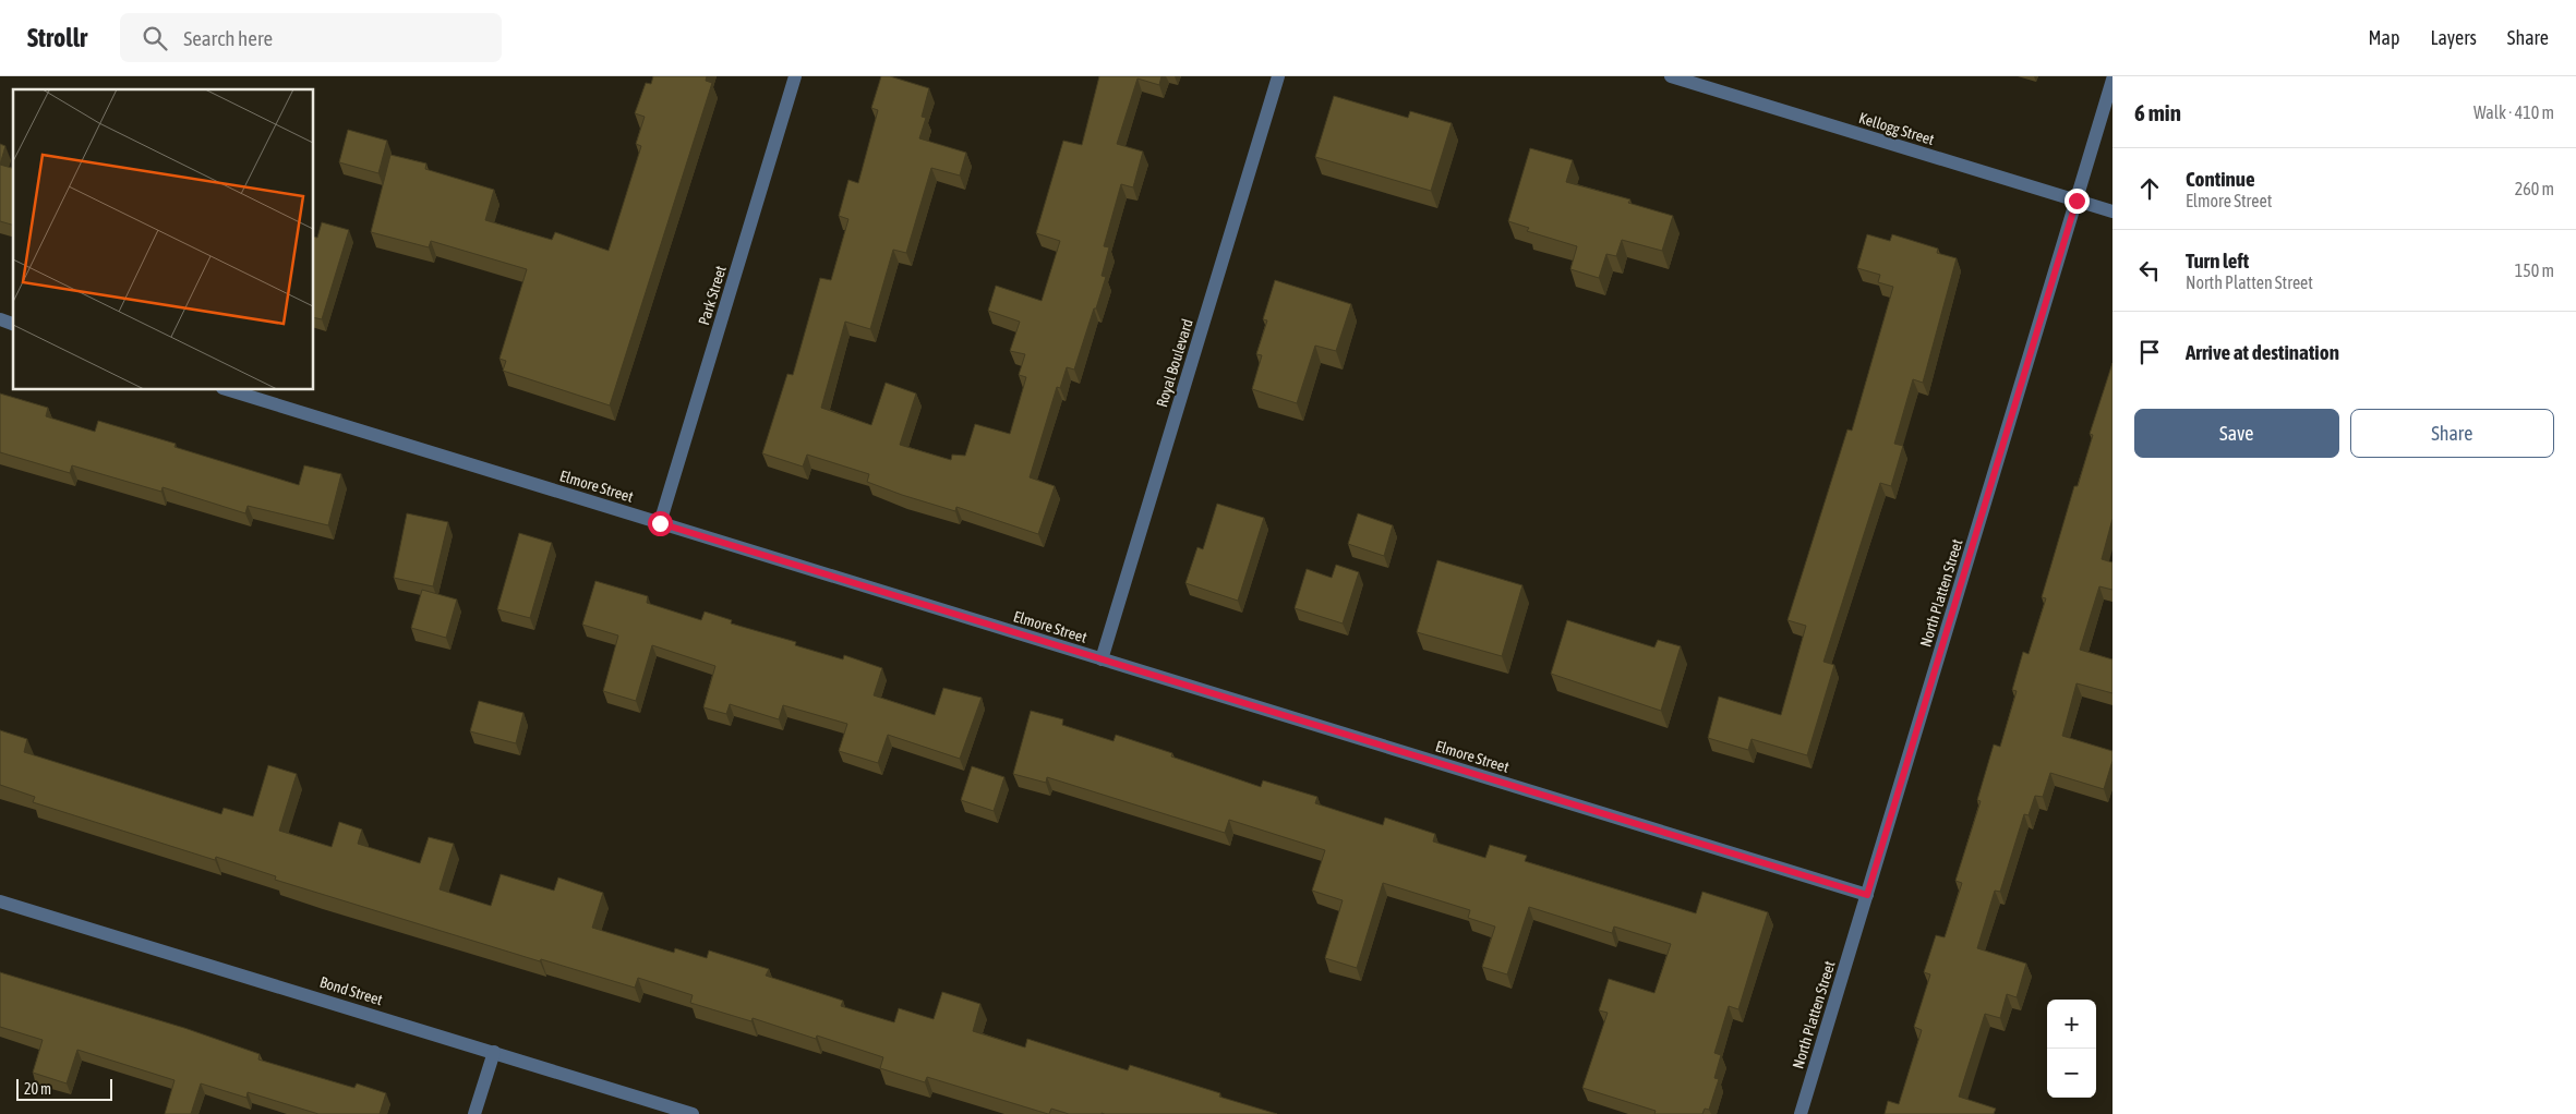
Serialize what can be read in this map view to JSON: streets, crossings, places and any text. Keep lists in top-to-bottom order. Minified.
{"streets":{"street":["Kellogg Street","Park Street","Royal Boulevard","Elmore Street","North Platten Street","Bond Street"]},"crossings":[["Kellogg Street","North Platten Street"],["Park Street","Elmore Street"],["Royal Boulevard","Elmore Street"],["Elmore Street","North Platten Street"]],"scale_bar":"20 m","page":{"header":"Strollr","search":"Search here","nav":["Map","Layers","Share"],"heading":["6 min","Walk · 410 m"],"list":[["Continue","Elmore Street","260 m"],["Turn left","North Platten Street","150 m"],"Arrive at destination"],"buttons":["Save","Share"],"map_buttons":["+","−"],"scale":"20 m"}}
